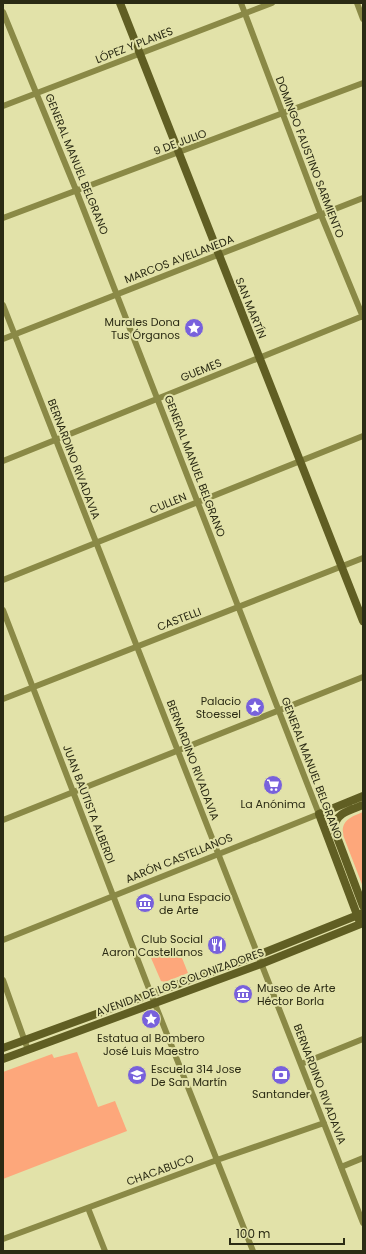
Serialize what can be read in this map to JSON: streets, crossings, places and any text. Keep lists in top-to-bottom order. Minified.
{"streets":{"main road":["GENERAL MANUEL BELGRANO","SAN MARTÍN","AARÓN CASTELLANOS","AVENIDA DE LOS COLONIZADORES"],"street":["LÓPEZ Y PLANES","9 DE JULIO","DOMINGO FAUSTINO SARMIENTO","MARCOS AVELLANEDA","GUEMES","BERNARDINO RIVADAVIA","CULLEN","CASTELLI","JUAN BAUTISTA ALBERDI","CHACABUCO"]},"crossings":[["LÓPEZ Y PLANES","DOMINGO FAUSTINO SARMIENTO"],["LÓPEZ Y PLANES","GENERAL MANUEL BELGRANO"],["LÓPEZ Y PLANES","SAN MARTÍN"],["9 DE JULIO","DOMINGO FAUSTINO SARMIENTO"],["9 DE JULIO","GENERAL MANUEL BELGRANO"],["9 DE JULIO","SAN MARTÍN"],["DOMINGO FAUSTINO SARMIENTO","MARCOS AVELLANEDA"],["DOMINGO FAUSTINO SARMIENTO","GUEMES"],["GENERAL MANUEL BELGRANO","MARCOS AVELLANEDA"],["GENERAL MANUEL BELGRANO","GUEMES"],["GENERAL MANUEL BELGRANO","CULLEN"],["GENERAL MANUEL BELGRANO","CASTELLI"],["GENERAL MANUEL BELGRANO","AARÓN CASTELLANOS"],["GENERAL MANUEL BELGRANO","AVENIDA DE LOS COLONIZADORES"],["MARCOS AVELLANEDA","SAN MARTÍN"],["MARCOS AVELLANEDA","BERNARDINO RIVADAVIA"],["SAN MARTÍN","GUEMES"],["SAN MARTÍN","CULLEN"],["SAN MARTÍN","CASTELLI"],["GUEMES","BERNARDINO RIVADAVIA"],["BERNARDINO RIVADAVIA","CULLEN"],["BERNARDINO RIVADAVIA","CASTELLI"],["BERNARDINO RIVADAVIA","AARÓN CASTELLANOS"],["BERNARDINO RIVADAVIA","AVENIDA DE LOS COLONIZADORES"],["BERNARDINO RIVADAVIA","CHACABUCO"],["CASTELLI","JUAN BAUTISTA ALBERDI"],["JUAN BAUTISTA ALBERDI","AARÓN CASTELLANOS"],["JUAN BAUTISTA ALBERDI","AVENIDA DE LOS COLONIZADORES"],["JUAN BAUTISTA ALBERDI","CHACABUCO"]],"places":{"place":["Murales Dona Tus Órganos","Palacio Stoessel","Estatua al Bombero José Luis Maestro"],"supermarket":["La Anónima"],"museum":["Luna Espacio de Arte","Museo de Arte Héctor Borla"],"restaurant":["Club Social Aaron Castellanos"],"school or university":["Escuela 314 Jose De San Martín"],"bank":["Santander"]},"scale_bar":"100 m"}
